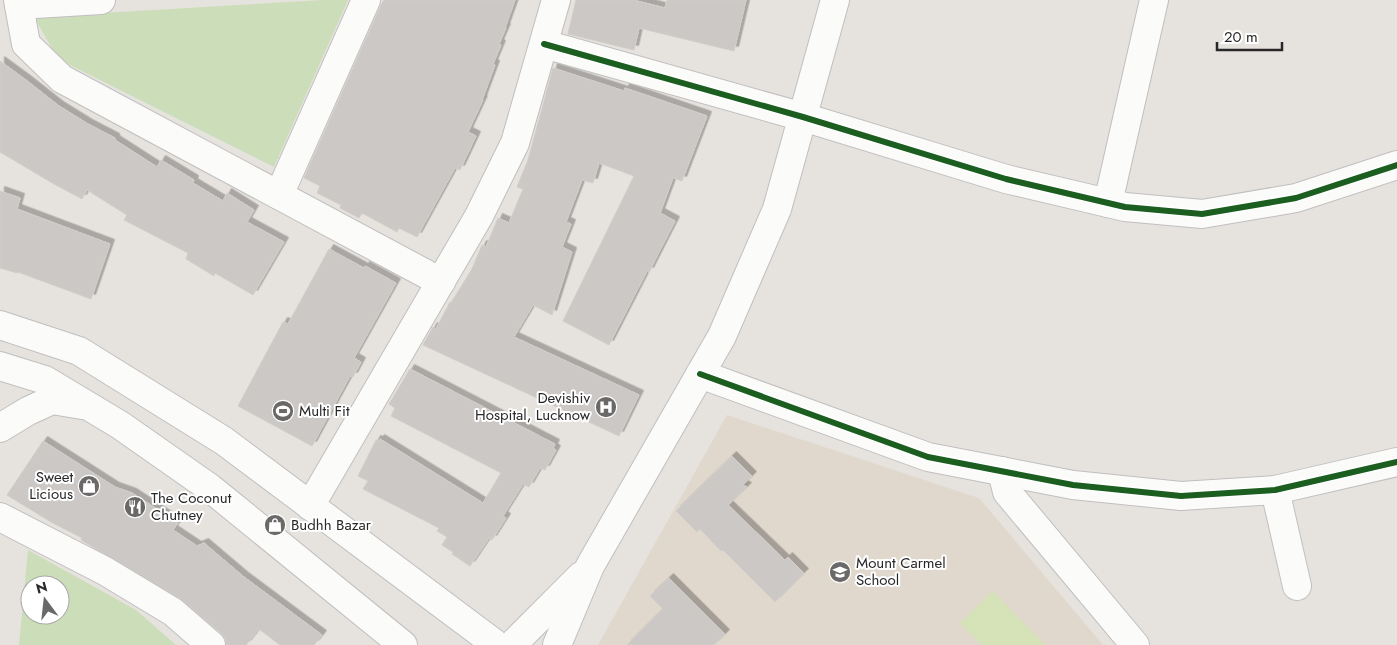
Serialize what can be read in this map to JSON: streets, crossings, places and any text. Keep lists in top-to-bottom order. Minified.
{"places":{"hospital":["Devishiv Hospital, Lucknow"],"sports":["Multi Fit"],"shop":["Sweet Licious","Budhh Bazar"],"restaurant":["The Coconut Chutney"],"school or university":["Mount Carmel School"]},"scale_bar":"20 m","north":"top"}
